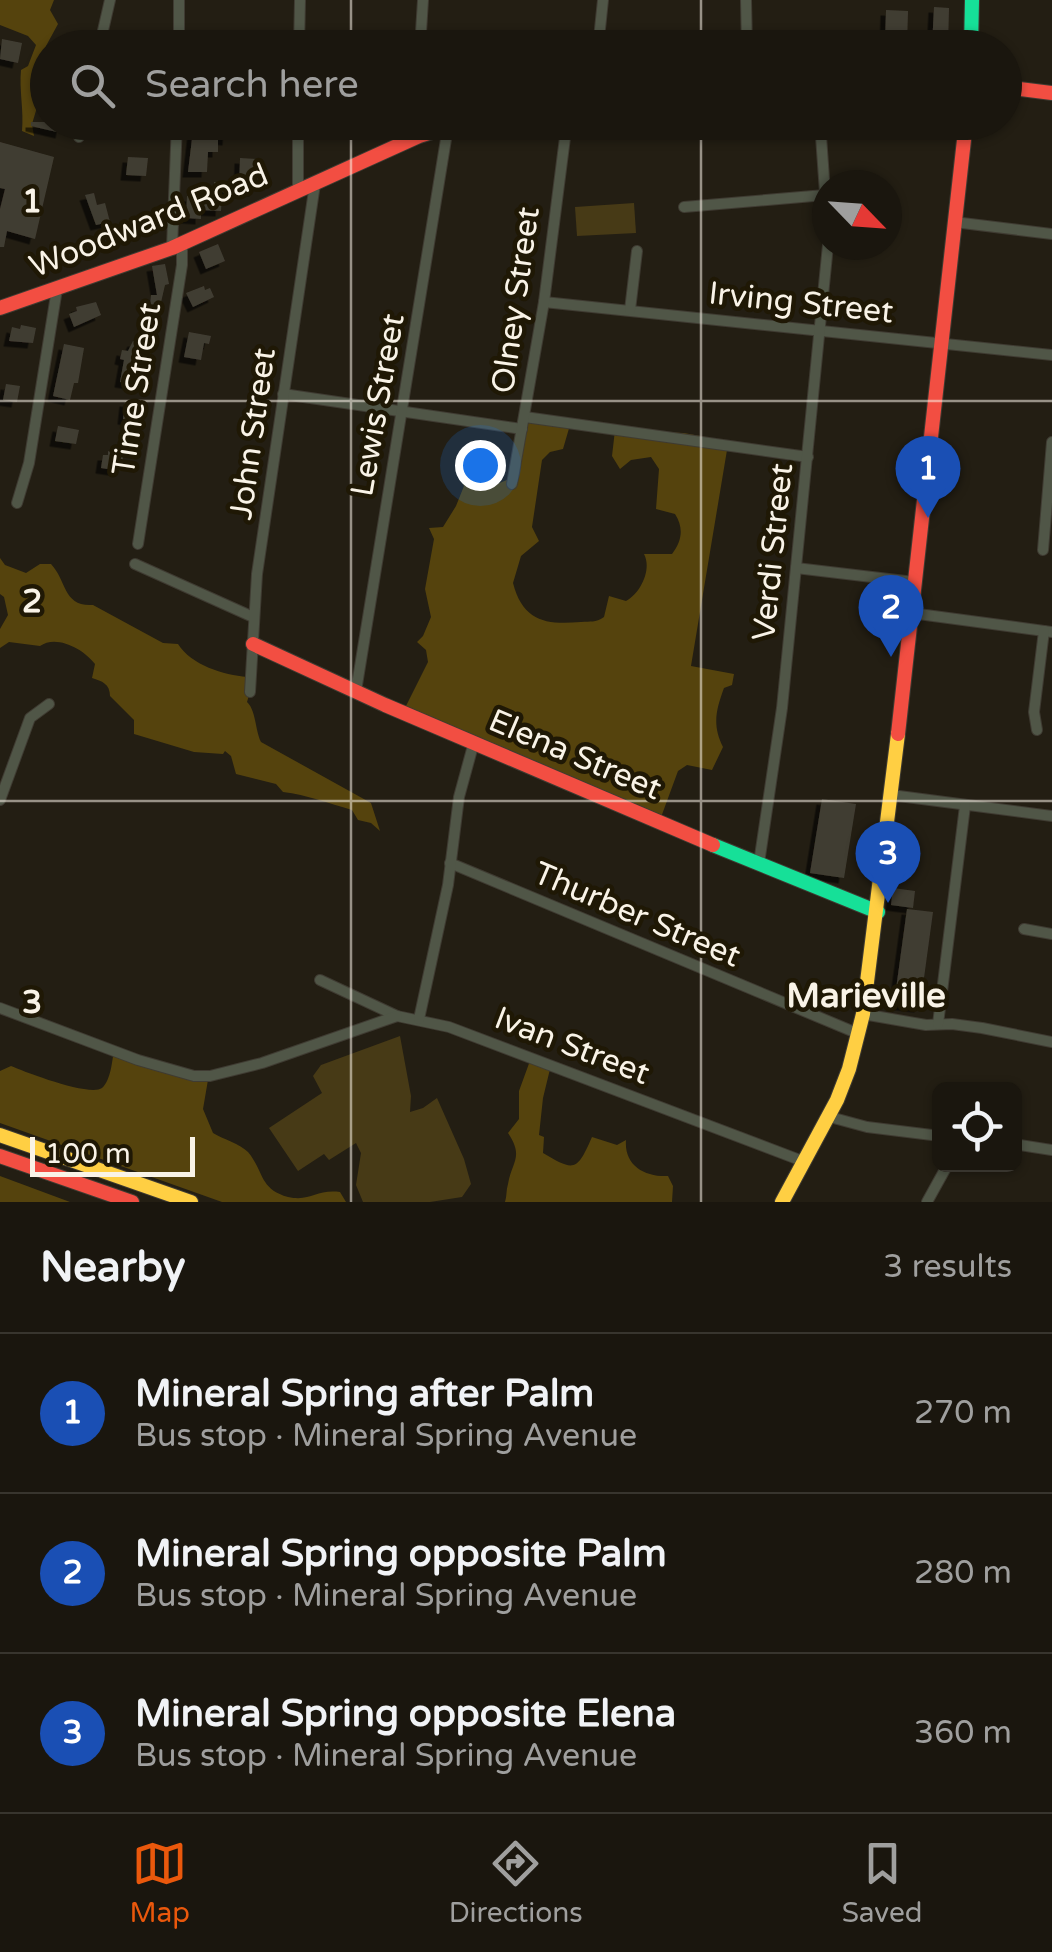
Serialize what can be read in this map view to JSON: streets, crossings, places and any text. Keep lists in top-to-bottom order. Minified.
{"streets":{"main road":["Woodward Road","Elena Street"],"street":["Olney Street","Irving Street","Time Street","Lewis Street","John Street","Verdi Street","Thurber Street","Ivan Street"]},"crossings":[["Woodward Road","Time Street"],["Woodward Road","John Street"],["Olney Street","Irving Street"],["Irving Street","Verdi Street"],["Lewis Street","Elena Street"],["John Street","Elena Street"],["Verdi Street","Elena Street"]],"districts":["Marieville"],"scale_bar":"100 m","north":"bottom right","page":{"search":"Search here","pins":["1","2","3"],"scale":"100 m","heading":["Nearby","3 results"],"list":[{"mark":"1","name":"Mineral Spring after Palm","note":"Bus stop · Mineral Spring Avenue","value":"270 m"},{"mark":"2","name":"Mineral Spring opposite Palm","note":"Bus stop · Mineral Spring Avenue","value":"280 m"},{"mark":"3","name":"Mineral Spring opposite Elena","note":"Bus stop · Mineral Spring Avenue","value":"360 m"}],"nav":["Map","Directions","Saved"]},"grid":{"rows":["1","2","3"]}}
